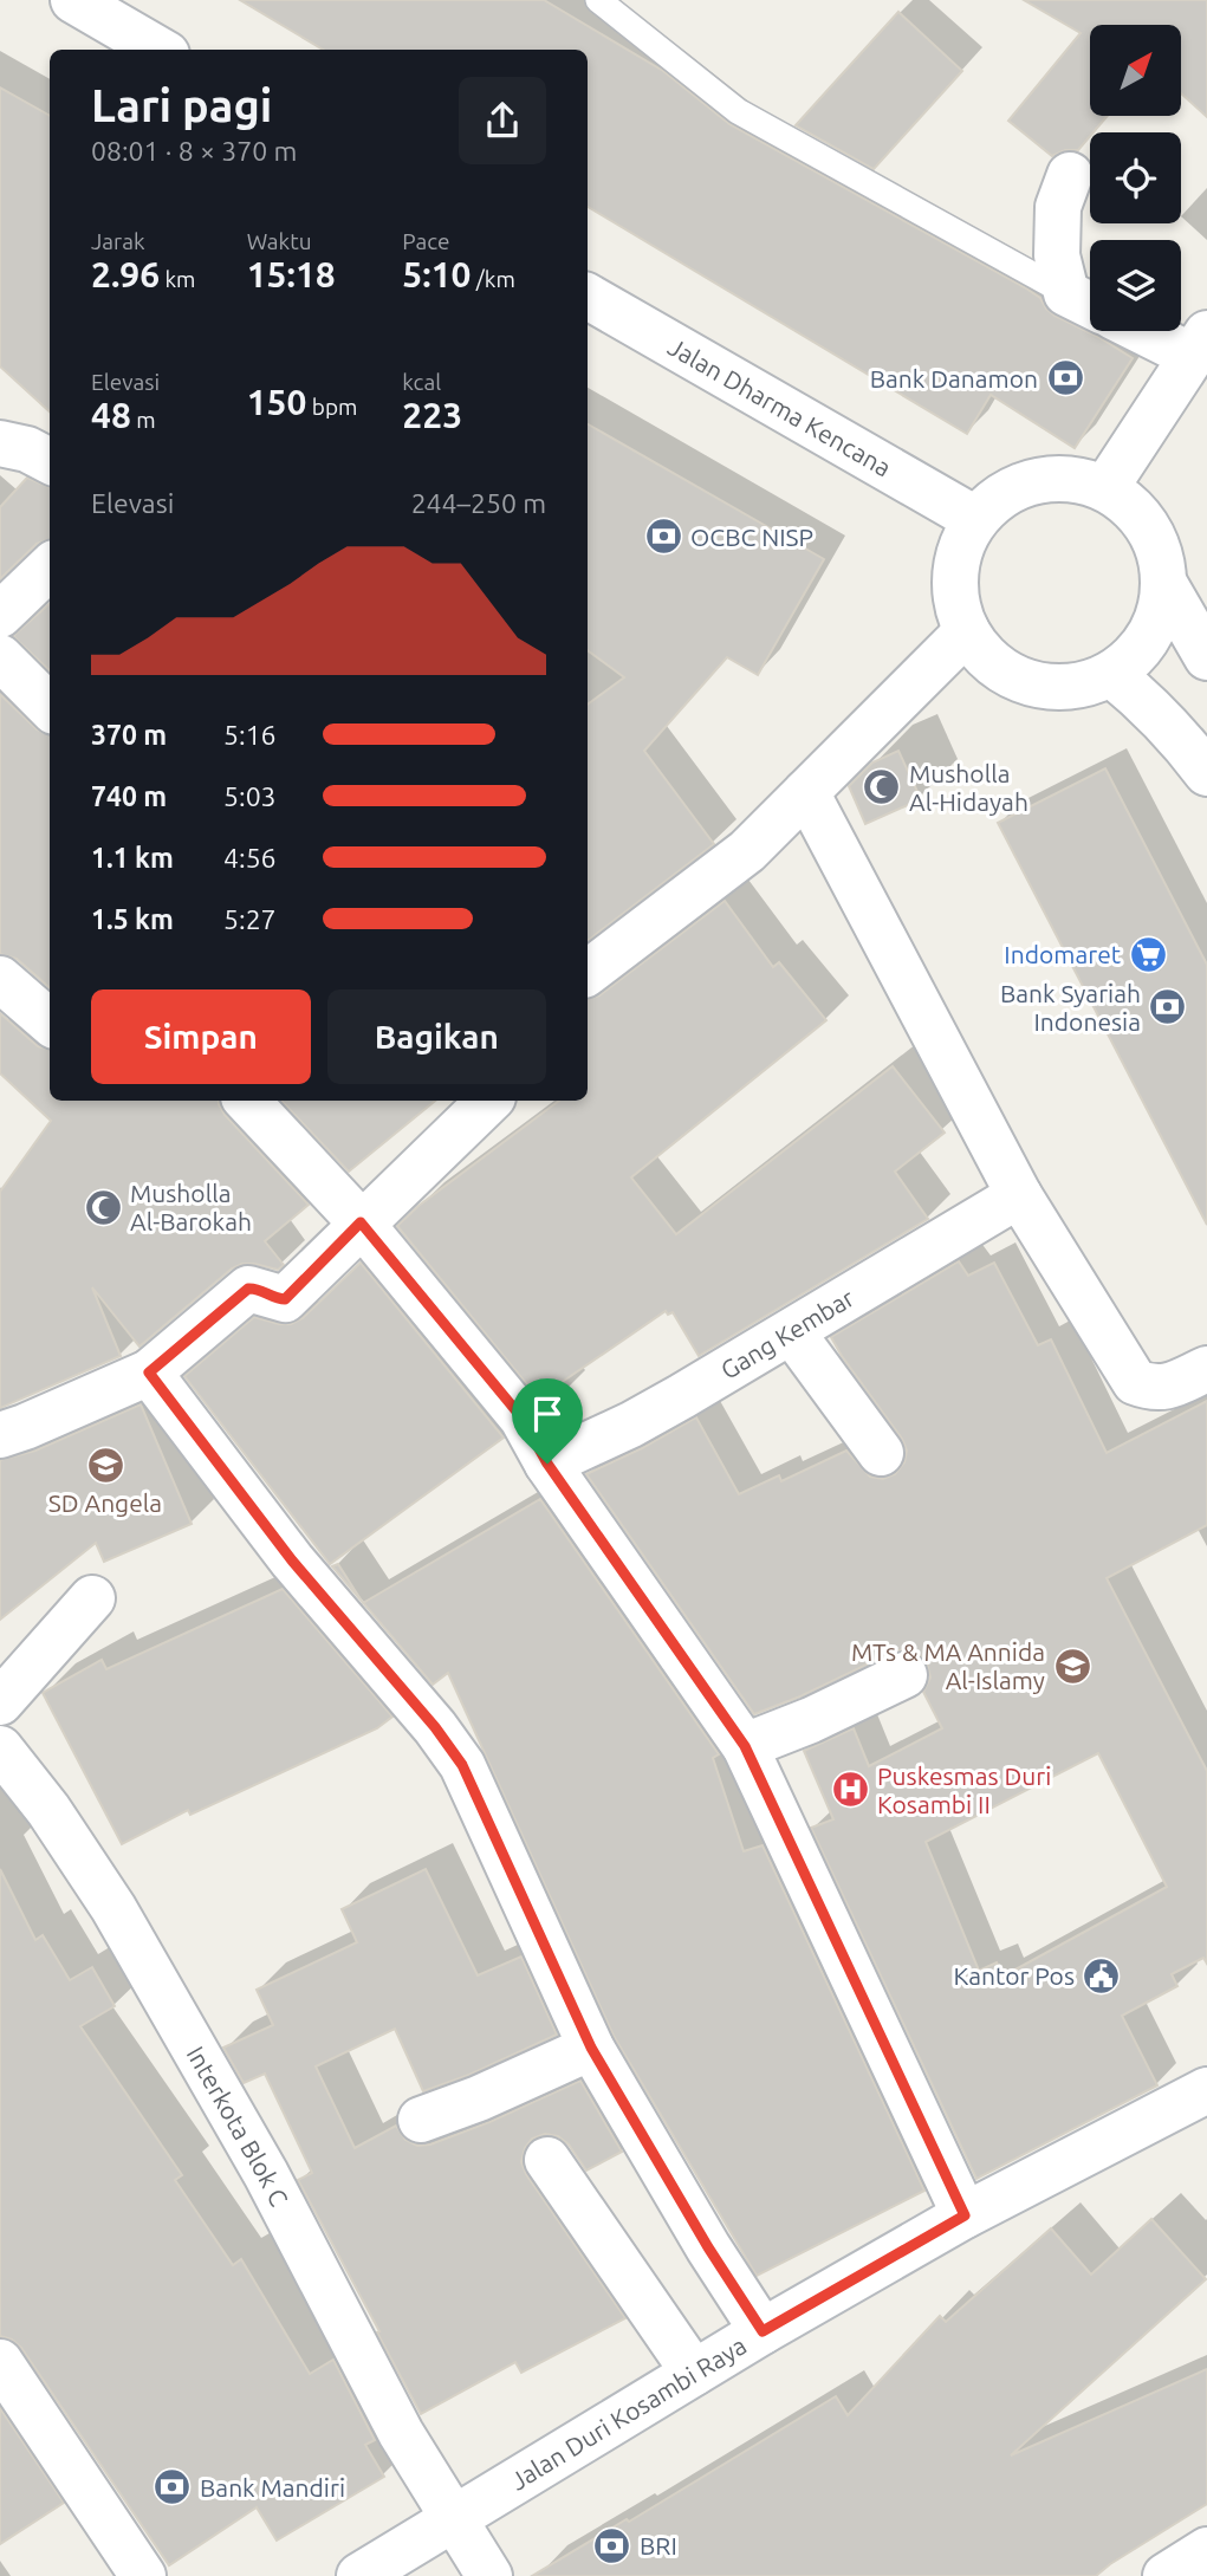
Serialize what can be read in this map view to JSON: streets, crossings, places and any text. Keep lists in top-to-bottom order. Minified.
{"streets":{"street":["Jalan Dharma Kencana","Gang Kembar","Interkota Blok C","Jalan Duri Kosambi Raya"]},"crossings":[["Interkota Blok C","Jalan Duri Kosambi Raya"]],"places":{"bank":["Bank Danamon","OCBC NISP","Bank Syariah Indonesia","Bank Mandiri","BRI"],"mosque":["Musholla Al-Hidayah","Musholla Al-Barokah"],"supermarket":["Indomaret"],"school or university":["SD Angela","MTs & MA Annida Al-Islamy"],"hospital":["Puskesmas Duri Kosambi II"],"public building":["Kantor Pos"]},"north":"top right","page":{"heading":["Lari pagi","08:01 · 8 × 370 m"],"stats":[["Jarak","2.96 km"],["Waktu","15:18"],["Pace","5:10 /km"],["Elevasi","48 m"],["150 bpm"],["kcal","223"]],"chart":["Elevasi","244–250 m"],"list":[{"name":"370 m","note":"5:16"},{"name":"740 m","note":"5:03"},{"name":"1.1 km","note":"4:56"},{"name":"1.5 km","note":"5:27"}],"buttons":["Simpan","Bagikan"]}}
